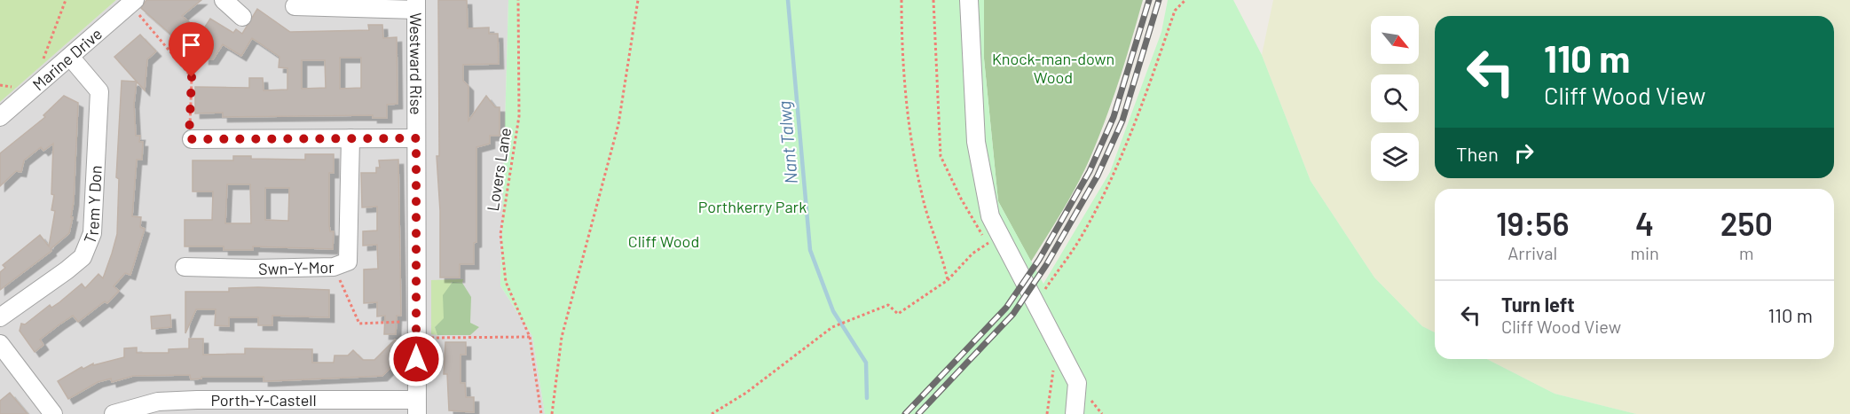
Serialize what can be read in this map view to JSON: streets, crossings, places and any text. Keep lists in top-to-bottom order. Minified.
{"streets":{"street":["Marine Drive","Westward Rise","Trem Y Don","Swn-Y-Mor","Porth-Y-Castell"],"path":["Lovers Lane"]},"crossings":[["Marine Drive","Trem Y Don"],["Westward Rise","Porth-Y-Castell"]],"water":["Nant Talwg"],"parks":["Knock-man-down Wood","Porthkerry Park","Cliff Wood"],"north":"bottom right","page":{"turn":["110 m","Cliff Wood View"],"then":"Then","eta":["19:56","Arrival","4","min","250","m"],"list":[{"name":"Turn left","note":"Cliff Wood View","value":"110 m"}]}}
